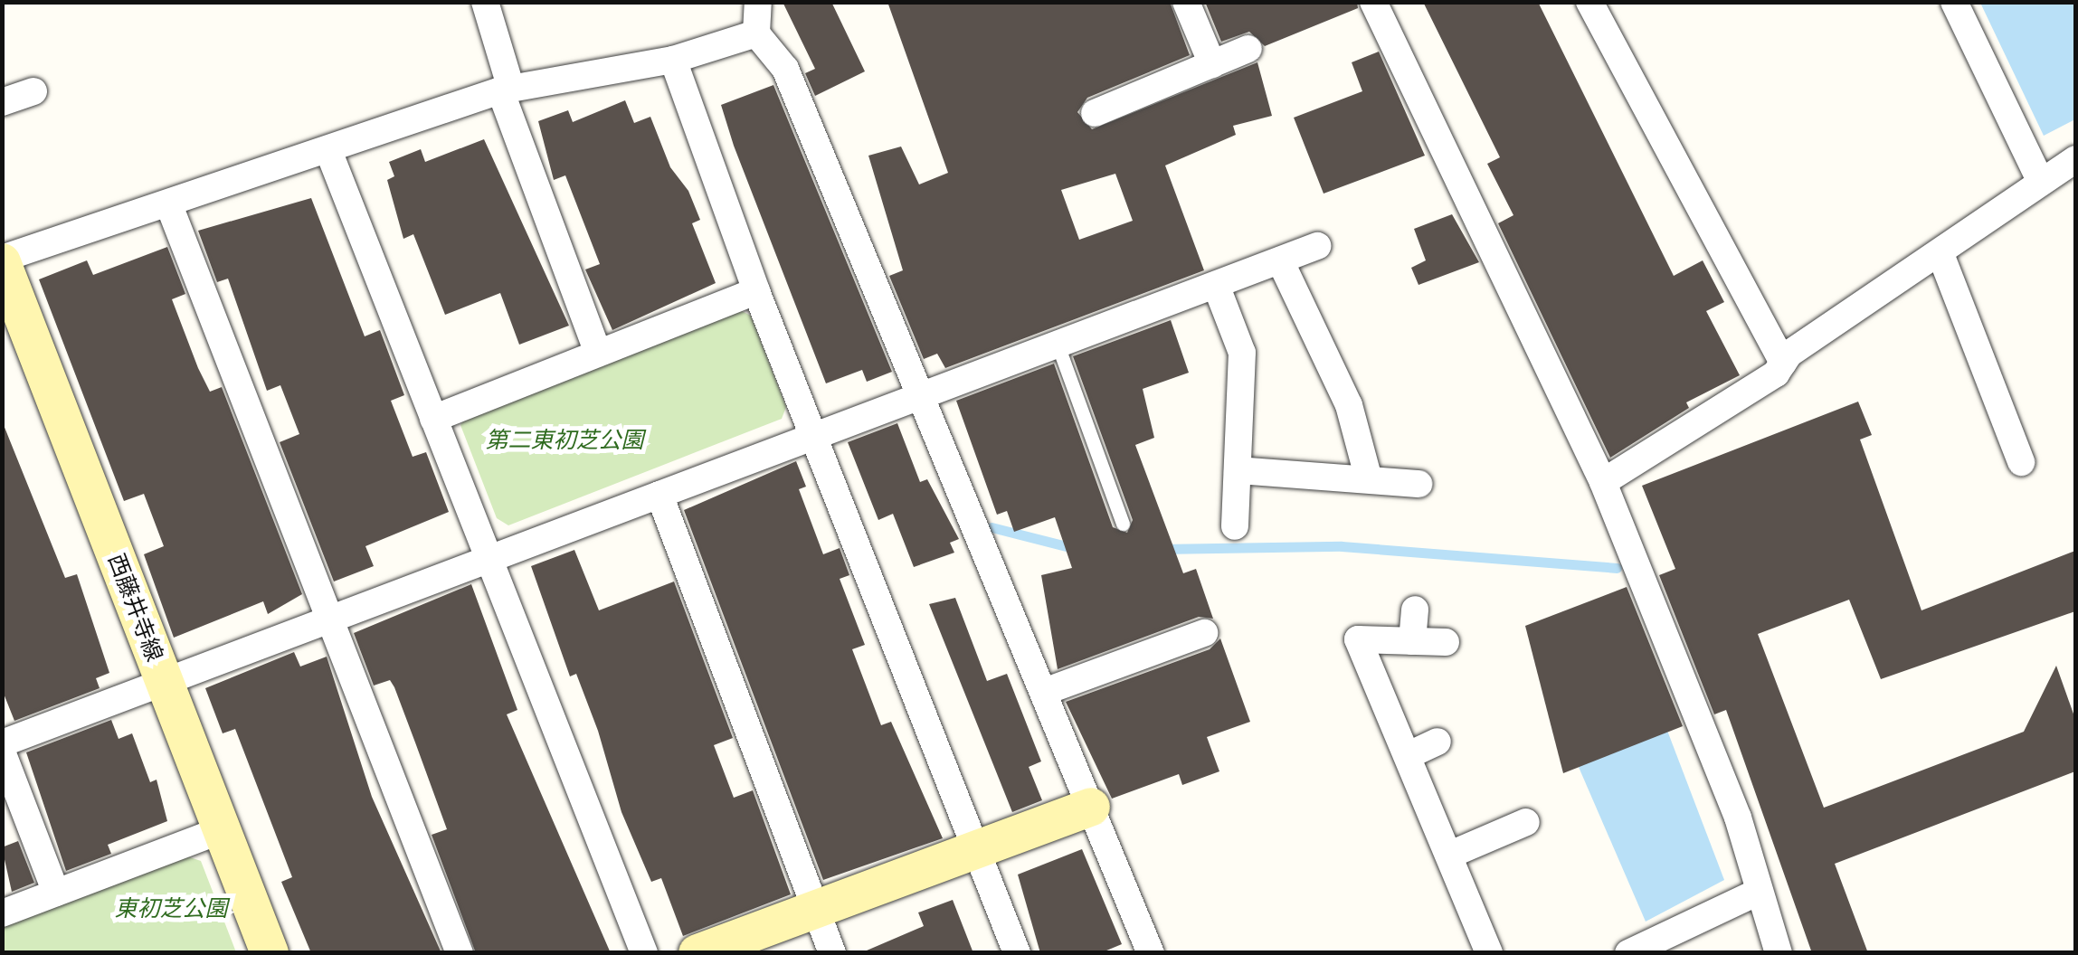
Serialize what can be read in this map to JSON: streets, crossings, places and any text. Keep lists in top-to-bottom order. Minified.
{"streets":{"main road":["西藤井寺線"]},"parks":["第二東初芝公園","東初芝公園"]}
